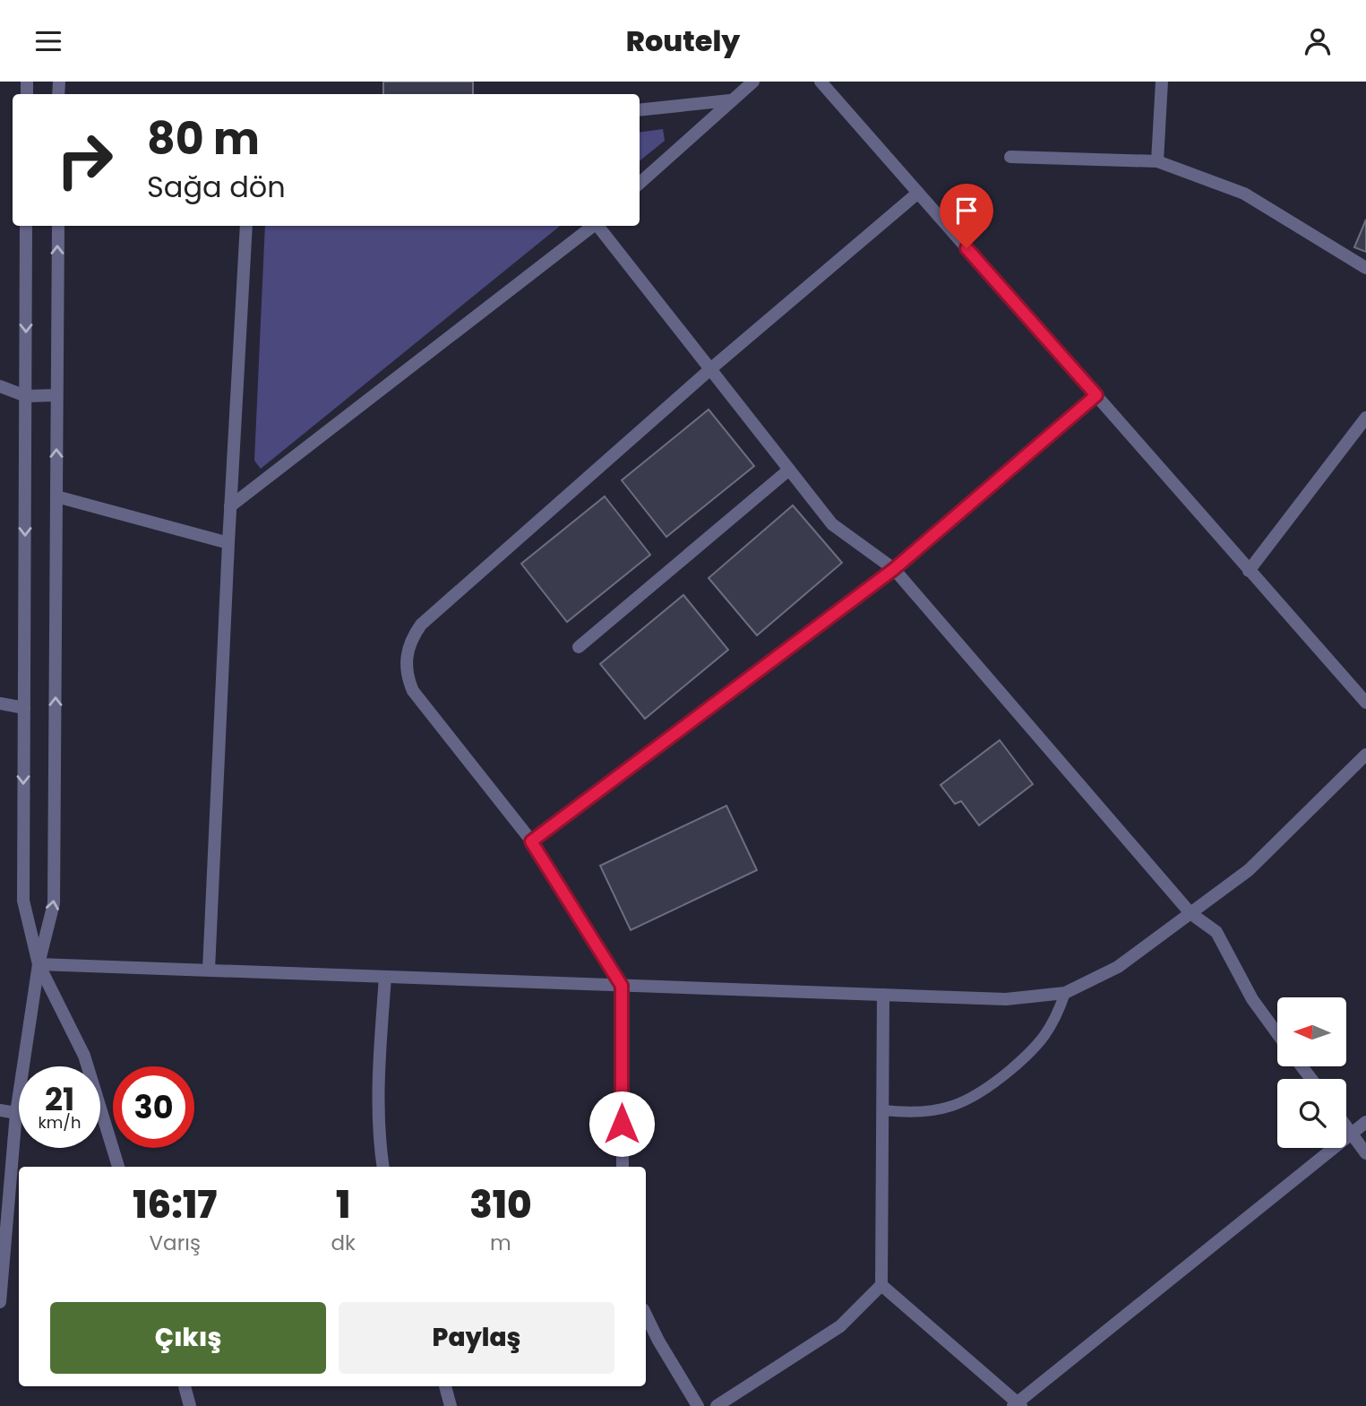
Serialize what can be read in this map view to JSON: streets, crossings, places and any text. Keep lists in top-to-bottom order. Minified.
{"north":"left","page":{"header":"Routely","turn":["80 m","Sağa dön"],"speed":"21 km/h","limit":"30","eta":["16:17","Varış","1","dk","310","m"],"buttons":["Çıkış","Paylaş"]}}
